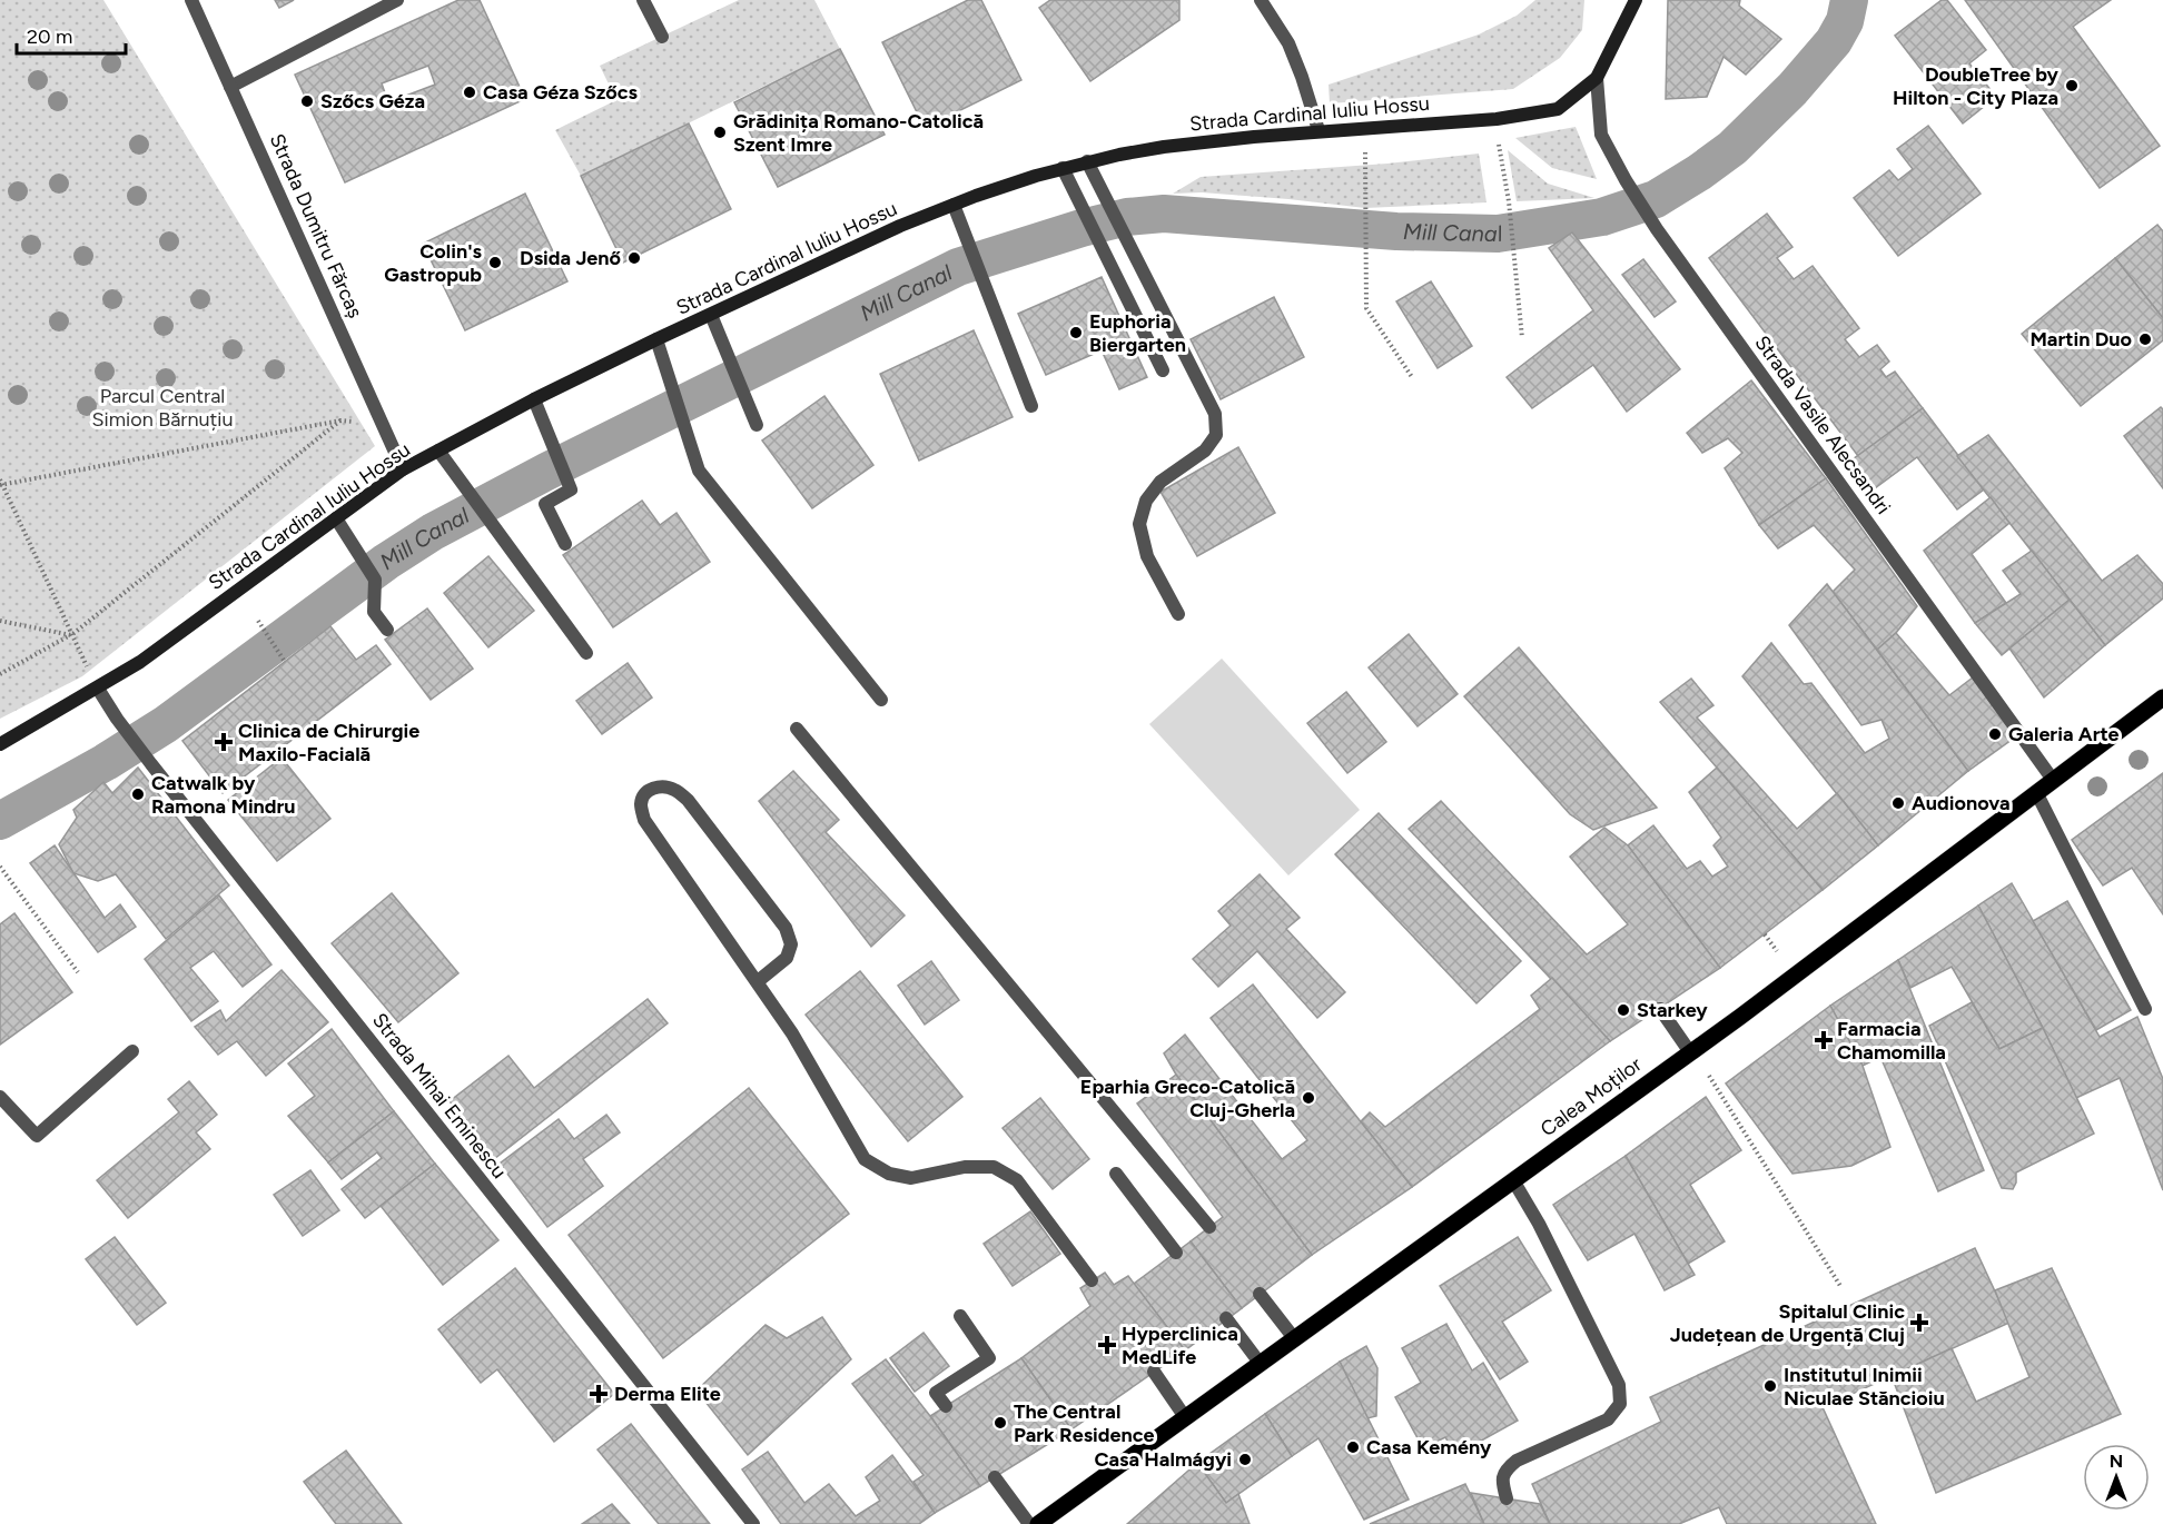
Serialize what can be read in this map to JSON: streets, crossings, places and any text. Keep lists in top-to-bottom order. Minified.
{"streets":{"main road":["Calea Moților"],"street":["Strada Cardinal Iuliu Hossu","Strada Dumitru Fărcaș","Strada Vasile Alecsandri","Strada Mihai Eminescu"]},"crossings":[["Strada Cardinal Iuliu Hossu","Strada Dumitru Fărcaș"],["Strada Cardinal Iuliu Hossu","Strada Vasile Alecsandri"],["Strada Cardinal Iuliu Hossu","Strada Mihai Eminescu"],["Strada Vasile Alecsandri","Calea Moților"]],"water":["Mill Canal"],"parks":["Parcul Central Simion Bărnuțiu"],"places":{"other":["DoubleTree by Hilton - City Plaza","Casa Géza Szőcs","Szőcs Géza","Grădinița Romano-Catolică Szent Imre","Dsida Jenő","Colin's Gastropub","Euphoria Biergarten","Martin Duo","Galeria Arte","Catwalk by Ramona Mindru","Audionova","Starkey","Eparhia Greco-Catolică Cluj-Gherla","Institutul Inimii Niculae Stăncioiu","The Central Park Residence","Casa Kemény","Casa Halmágyi"],"health":["Clinica de Chirurgie Maxilo-Facială","Farmacia Chamomilla","Spitalul Clinic Județean de Urgență Cluj","Hyperclinica MedLife","Derma Elite"]},"scale_bar":"20 m","north":"top"}
